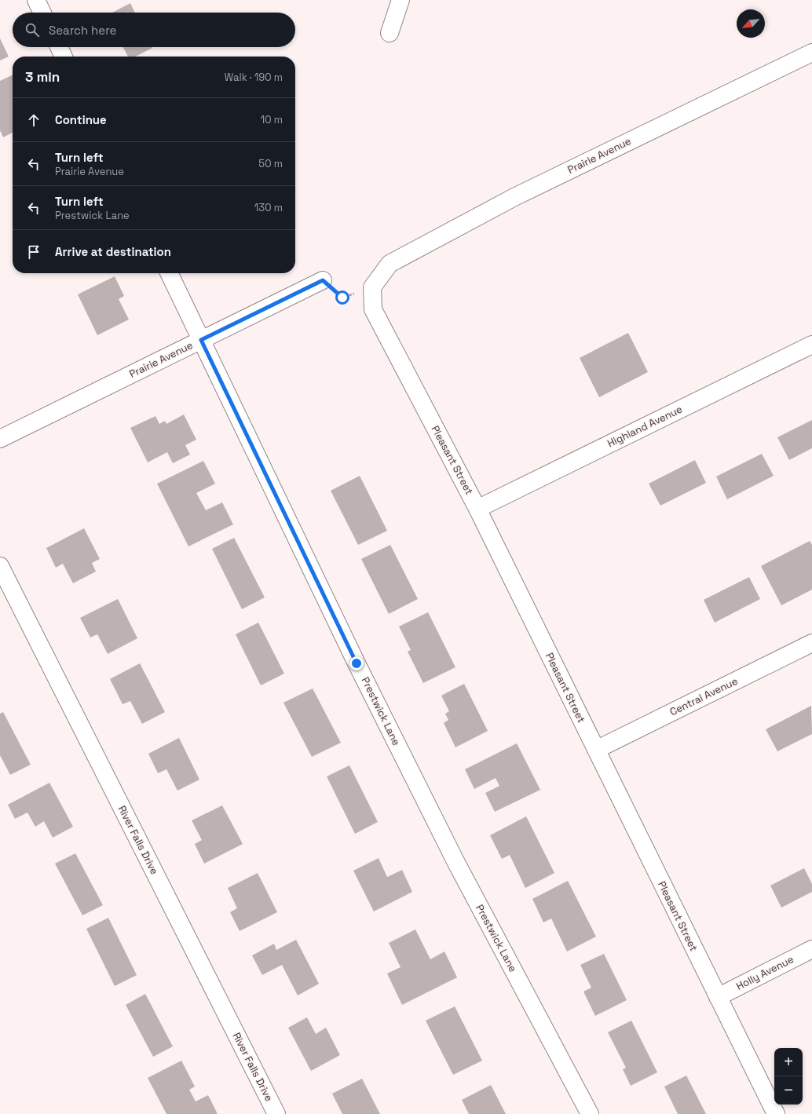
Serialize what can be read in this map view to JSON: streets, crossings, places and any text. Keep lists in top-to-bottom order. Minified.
{"streets":{"street":["Prairie Avenue","Highland Avenue","Pleasant Street","Central Avenue","Prestwick Lane","River Falls Drive","Holly Avenue"]},"crossings":[["Prairie Avenue","Pleasant Street"],["Prairie Avenue","Prestwick Lane"],["Highland Avenue","Pleasant Street"],["Pleasant Street","Central Avenue"],["Pleasant Street","Holly Avenue"]],"north":"bottom left","page":{"search":"Search here","heading":["3 min","Walk · 190 m"],"list":[["Continue","10 m"],["Turn left","Prairie Avenue","50 m"],["Turn left","Prestwick Lane","130 m"],"Arrive at destination"],"map_buttons":["+","−"]}}
